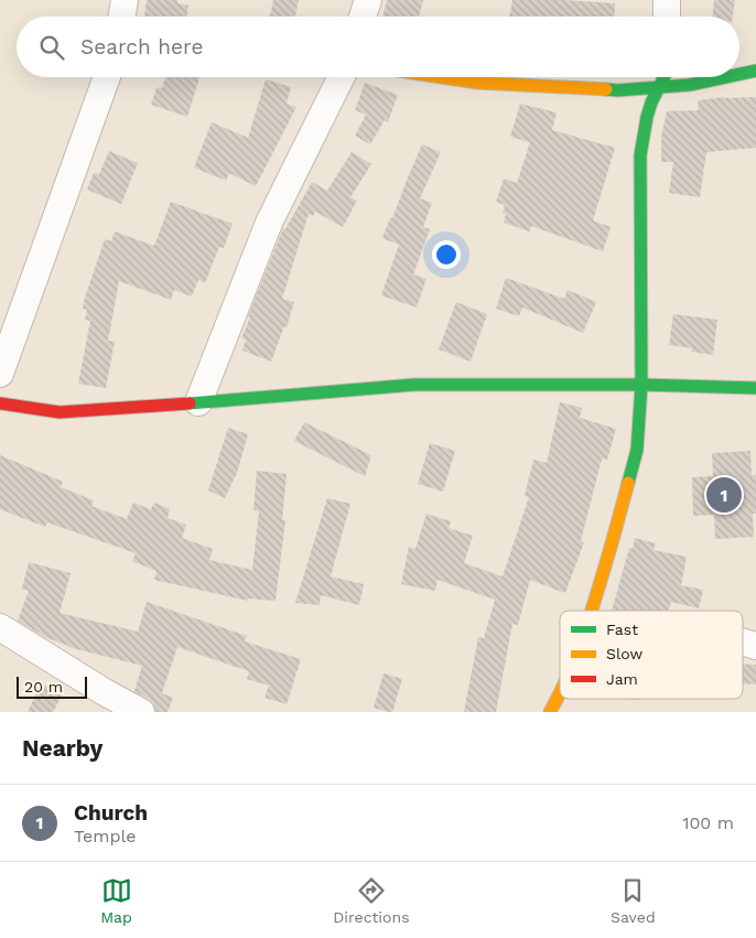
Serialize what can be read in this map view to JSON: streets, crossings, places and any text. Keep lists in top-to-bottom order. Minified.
{"legend":["Fast","Slow","Jam"],"scale_bar":"20 m","page":{"search":"Search here","pins":"1","scale":"20 m","heading":"Nearby","list":[{"mark":"1","name":"Church","note":"Temple","value":"100 m"}],"nav":["Map","Directions","Saved"]}}
